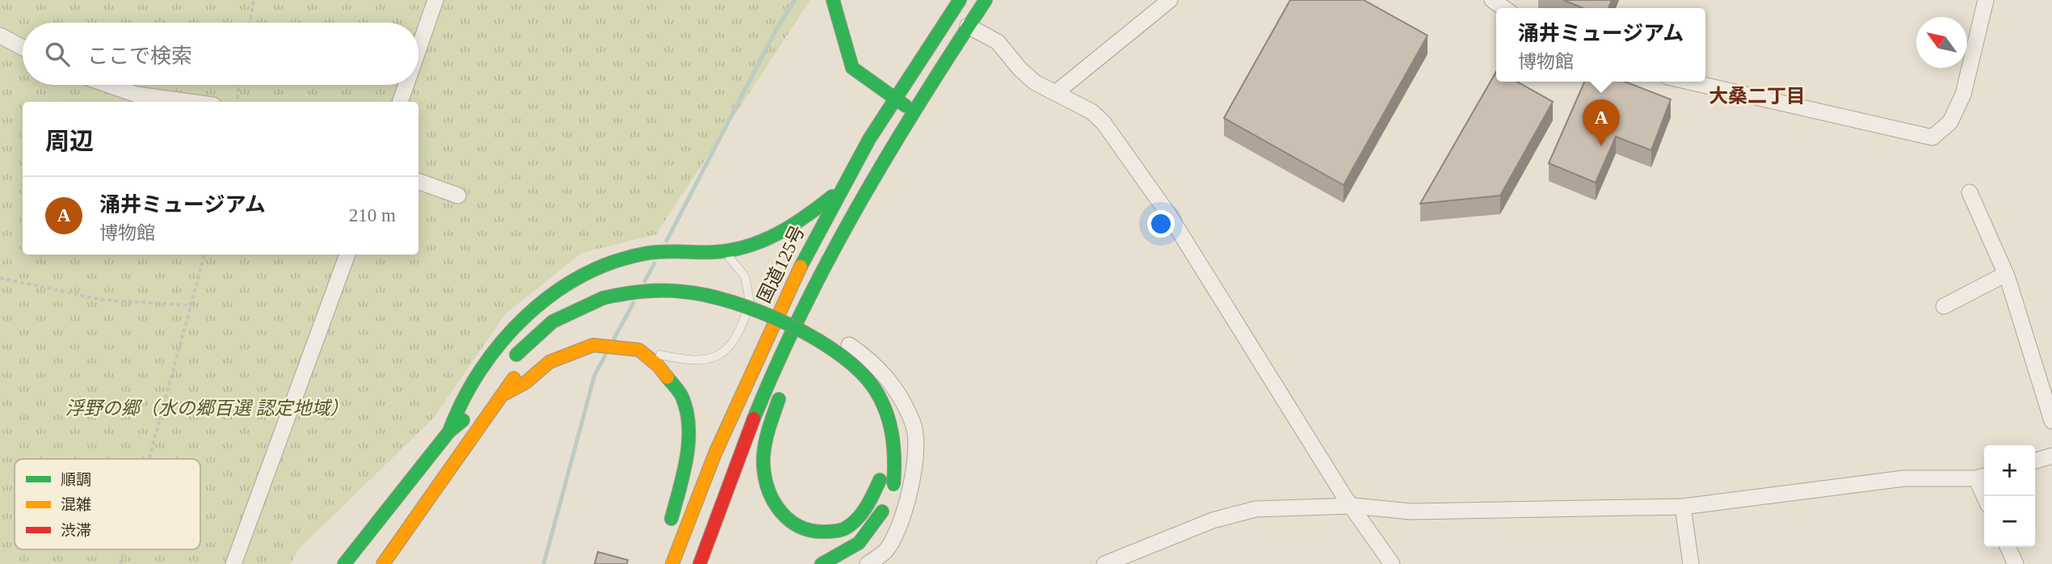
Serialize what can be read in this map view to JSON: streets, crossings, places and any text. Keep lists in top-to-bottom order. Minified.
{"streets":{"main road":["国道125号"]},"districts":["大桑二丁目"],"parks":["浮野の郷（水の郷百選 認定地域）"],"legend":["順調","混雑","渋滞"],"north":"top left","page":{"popup":["涌井ミュージアム","博物館"],"search":"ここで検索","pins":"A","heading":"周辺","list":[{"mark":"A","name":"涌井ミュージアム","note":"博物館","value":"210 m"}],"map_buttons":["+","−"]}}
